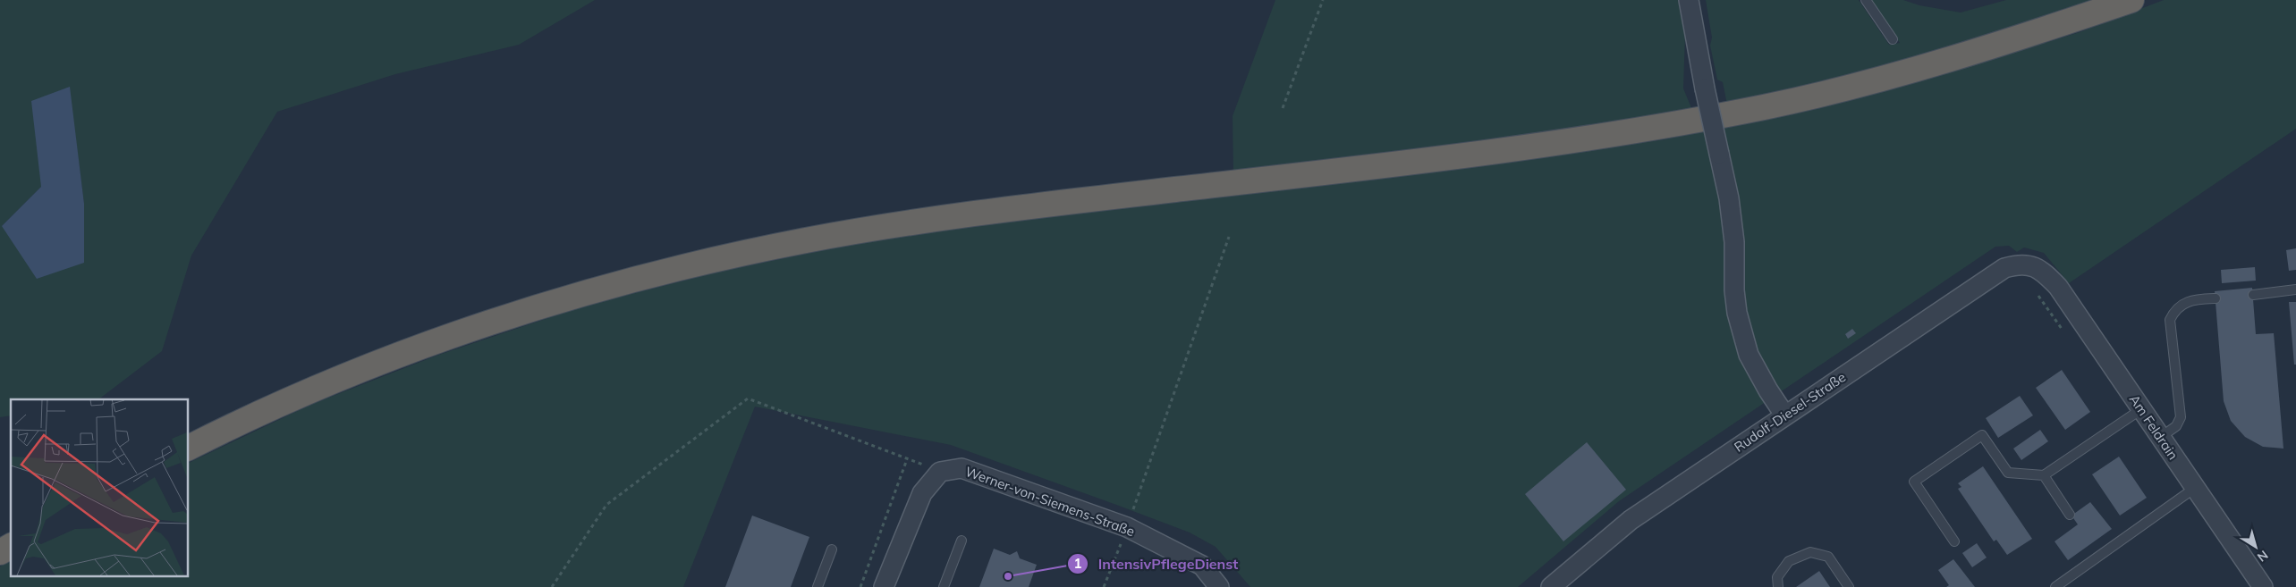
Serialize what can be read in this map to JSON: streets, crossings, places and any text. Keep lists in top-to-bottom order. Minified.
{"streets":{"street":["Rudolf-Diesel-Straße","Am Feldrain","Werner-von-Siemens-Straße"]},"crossings":[["Rudolf-Diesel-Straße","Am Feldrain"]],"places":["IntensivPflegeDienst"],"north":"bottom right"}
